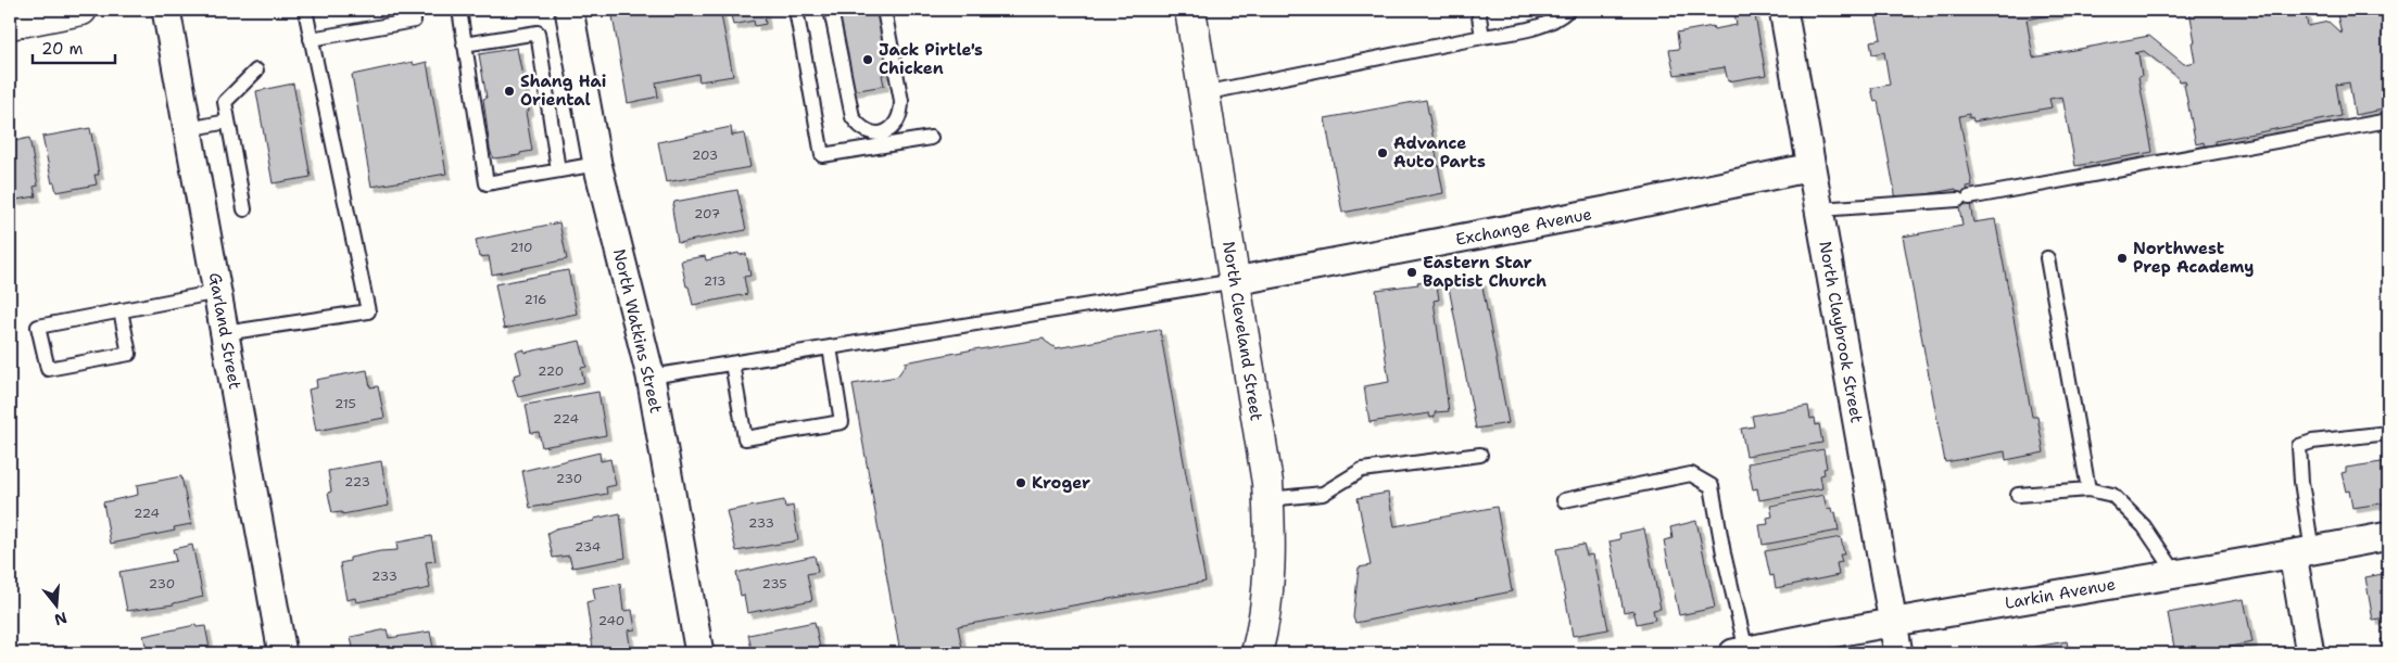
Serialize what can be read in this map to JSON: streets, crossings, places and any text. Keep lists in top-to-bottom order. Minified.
{"streets":{"main road":["North Cleveland Street"],"street":["Exchange Avenue","Garland Street","North Watkins Street","North Claybrook Street","Larkin Avenue"]},"crossings":[["Exchange Avenue","North Cleveland Street"],["Exchange Avenue","North Claybrook Street"],["North Claybrook Street","Larkin Avenue"]],"places":["Jack Pirtle's Chicken","Shang Hai Oriental","Advance Auto Parts","Northwest Prep Academy","Eastern Star Baptist Church","Kroger"],"house_numbers":["203","207","210","213","216","220","215","224","230","223","224","233","234","233","230","235","240"],"scale_bar":"20 m","north":"bottom"}
